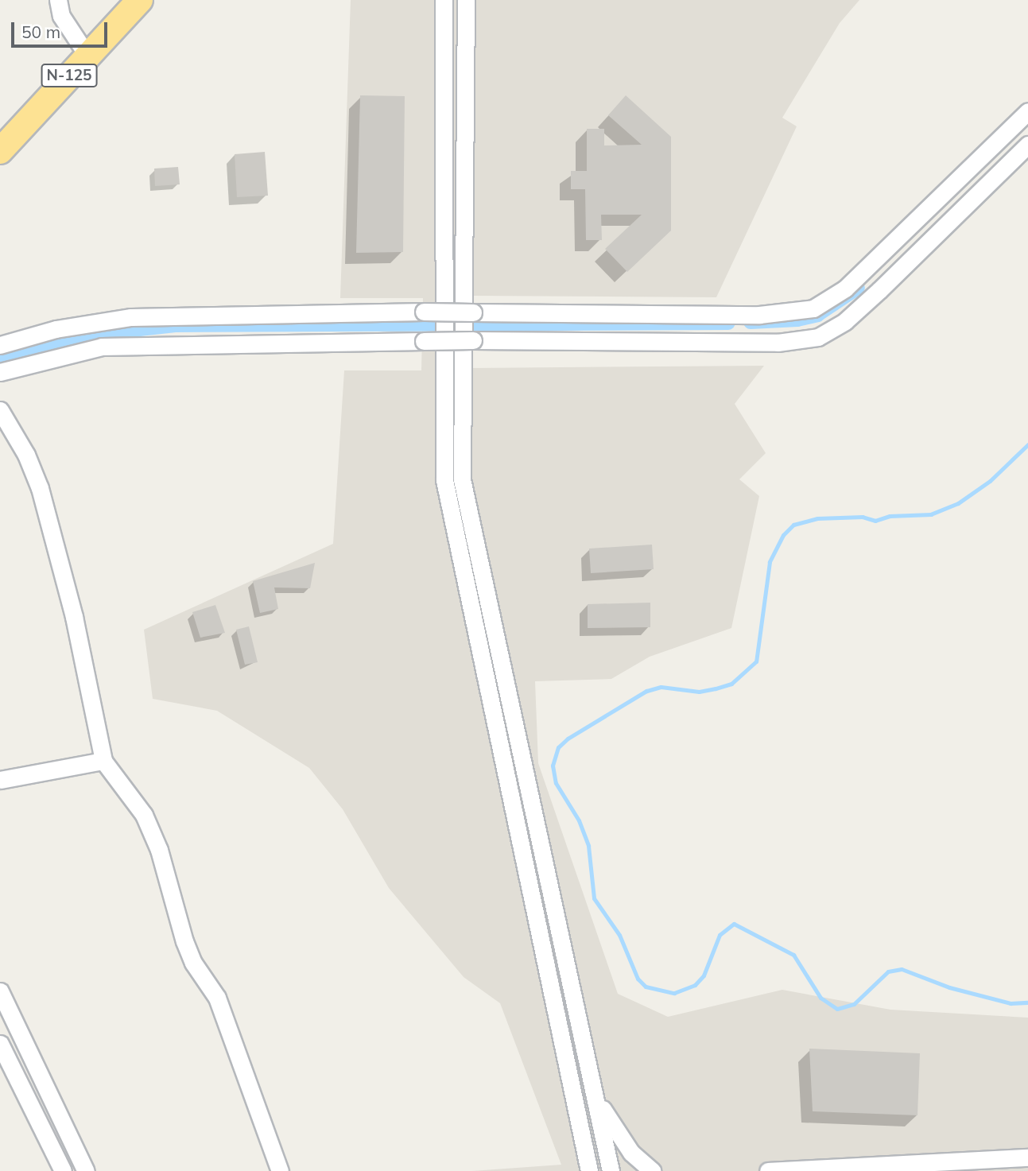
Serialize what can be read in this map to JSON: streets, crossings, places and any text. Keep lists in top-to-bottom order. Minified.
{"streets":{"highway":["N-125"]},"scale_bar":"50 m"}
